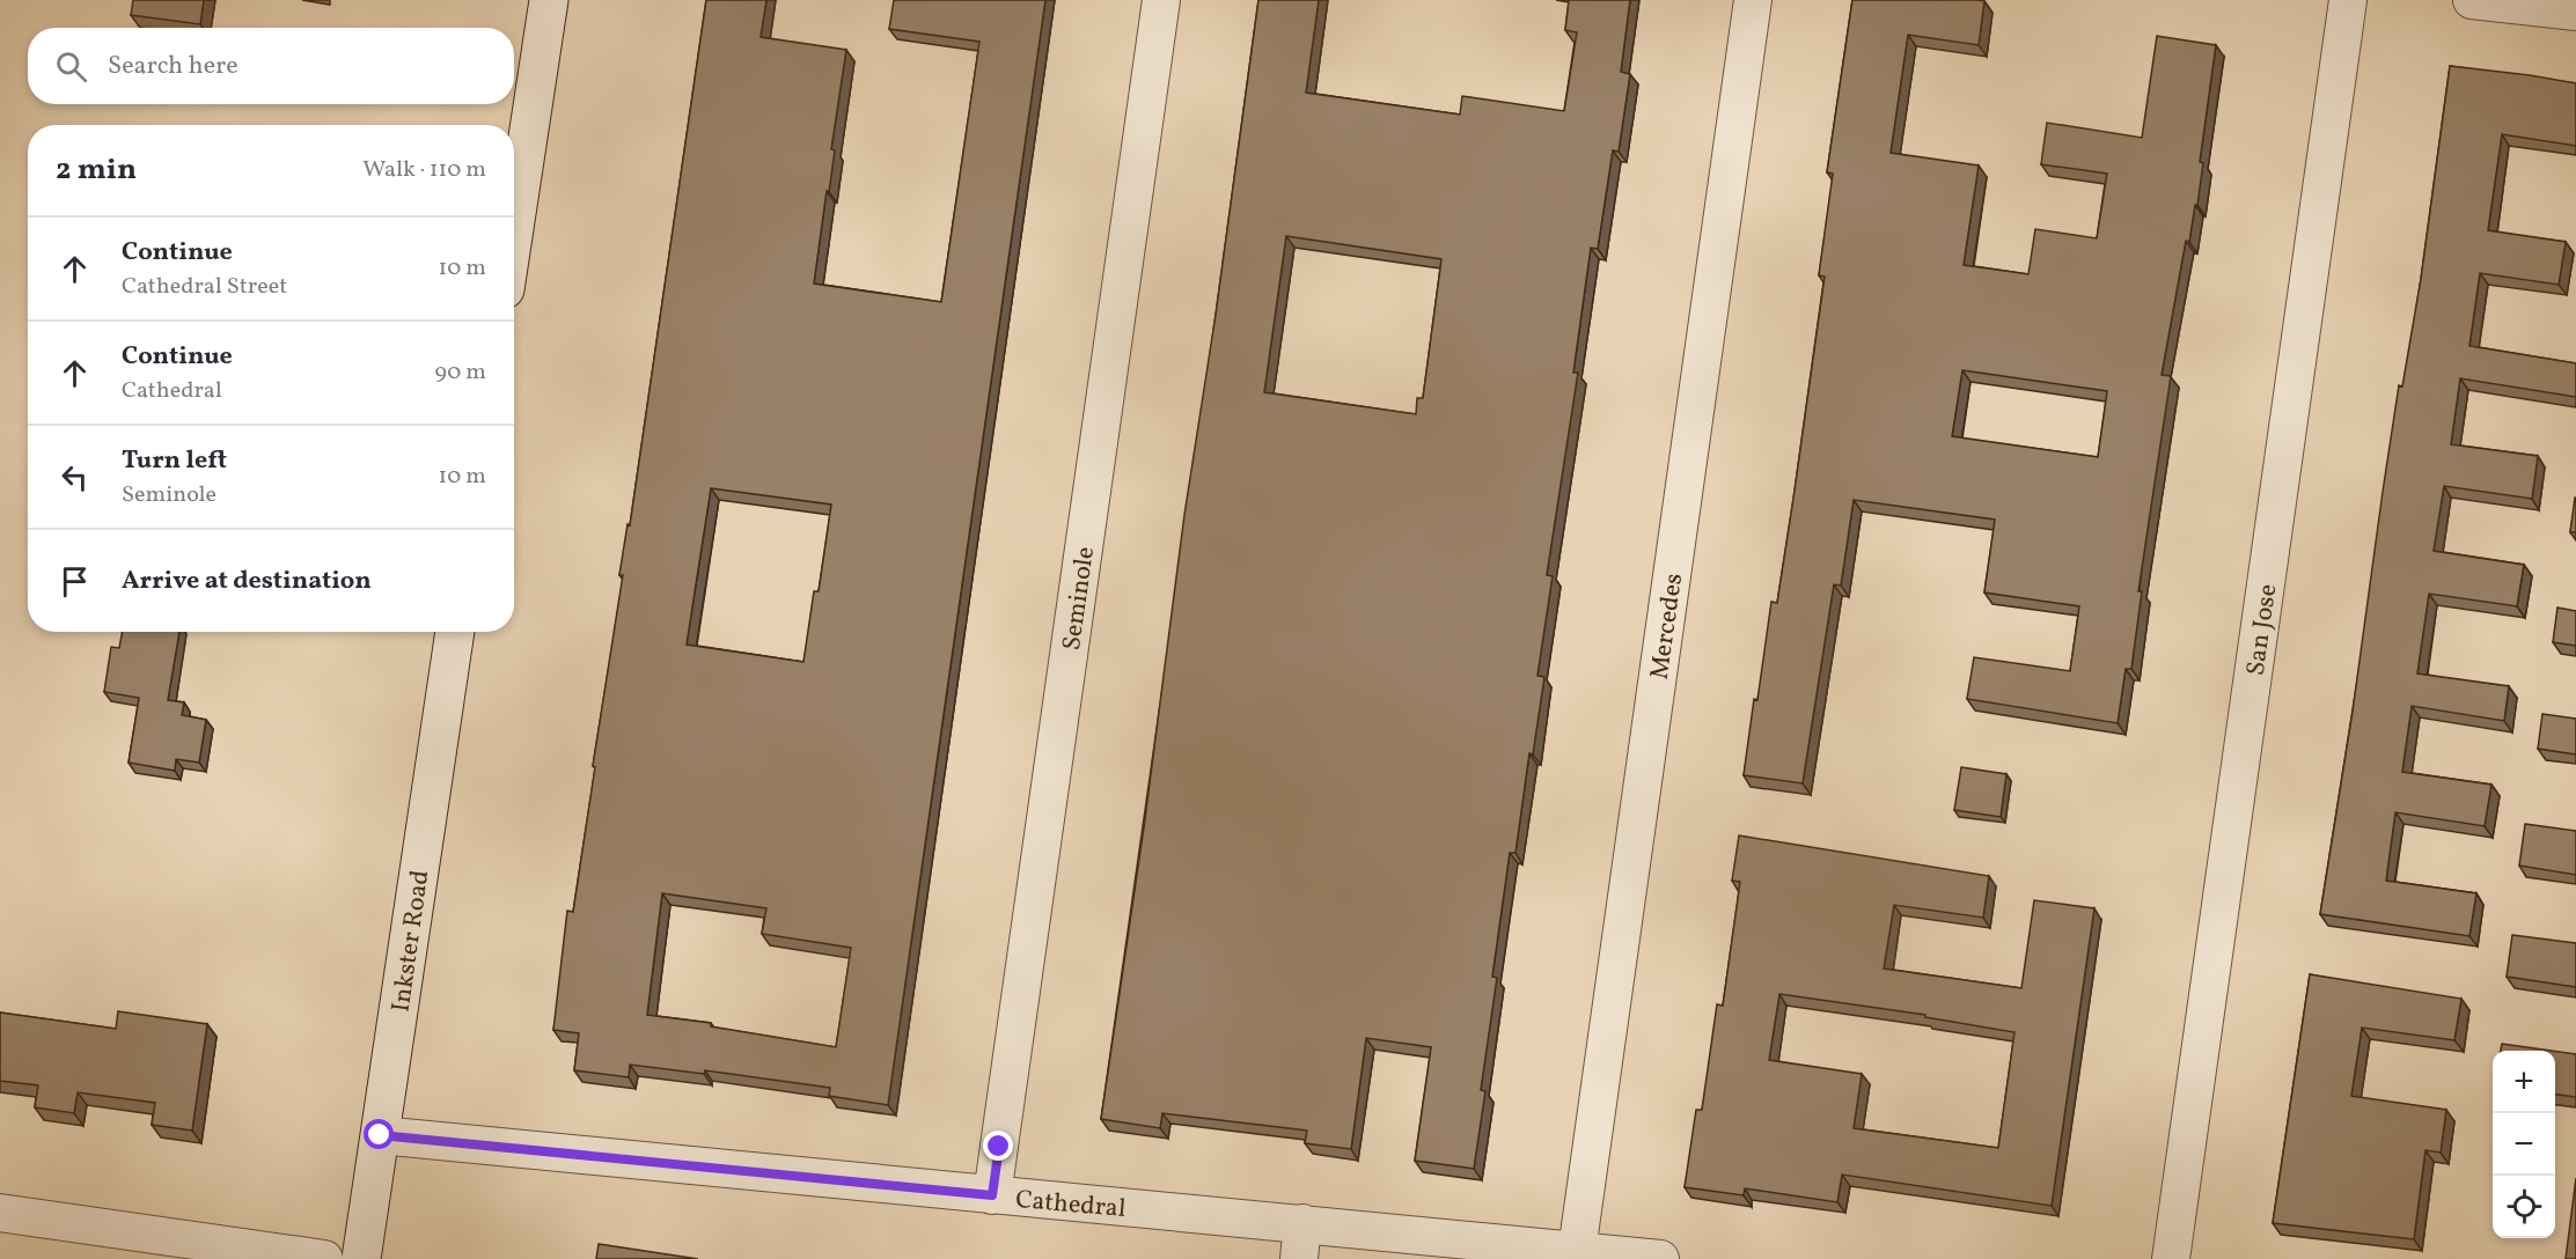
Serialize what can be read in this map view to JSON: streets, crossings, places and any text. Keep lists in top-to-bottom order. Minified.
{"streets":{"main road":["Inkster Road"],"street":["Seminole","Mercedes","San Jose","Cathedral"]},"crossings":[["Seminole","Cathedral"],["Mercedes","Cathedral"],["Inkster Road","Cathedral"]],"page":{"search":"Search here","heading":["2 min","Walk · 110 m"],"list":[["Continue","Cathedral Street","10 m"],["Continue","Cathedral","90 m"],["Turn left","Seminole","10 m"],"Arrive at destination"],"map_buttons":["+","−"]}}
